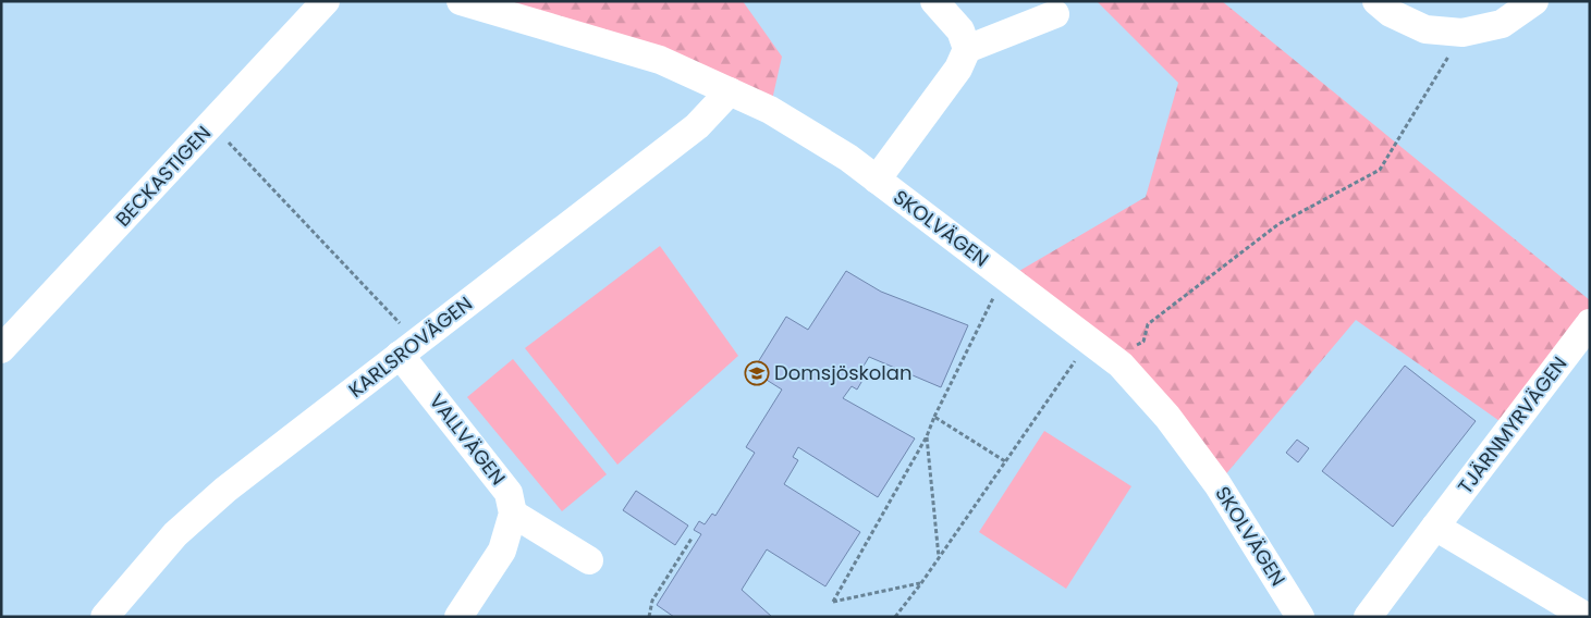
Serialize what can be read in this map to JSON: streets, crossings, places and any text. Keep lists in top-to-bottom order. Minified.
{"streets":{"street":["BECKASTIGEN","SKOLVÄGEN","KARLSROVÄGEN","TJÄRNMYRVÄGEN","VALLVÄGEN"]},"crossings":[["SKOLVÄGEN","KARLSROVÄGEN"],["KARLSROVÄGEN","VALLVÄGEN"]],"places":{"school or university":["Domsjöskolan"]}}
